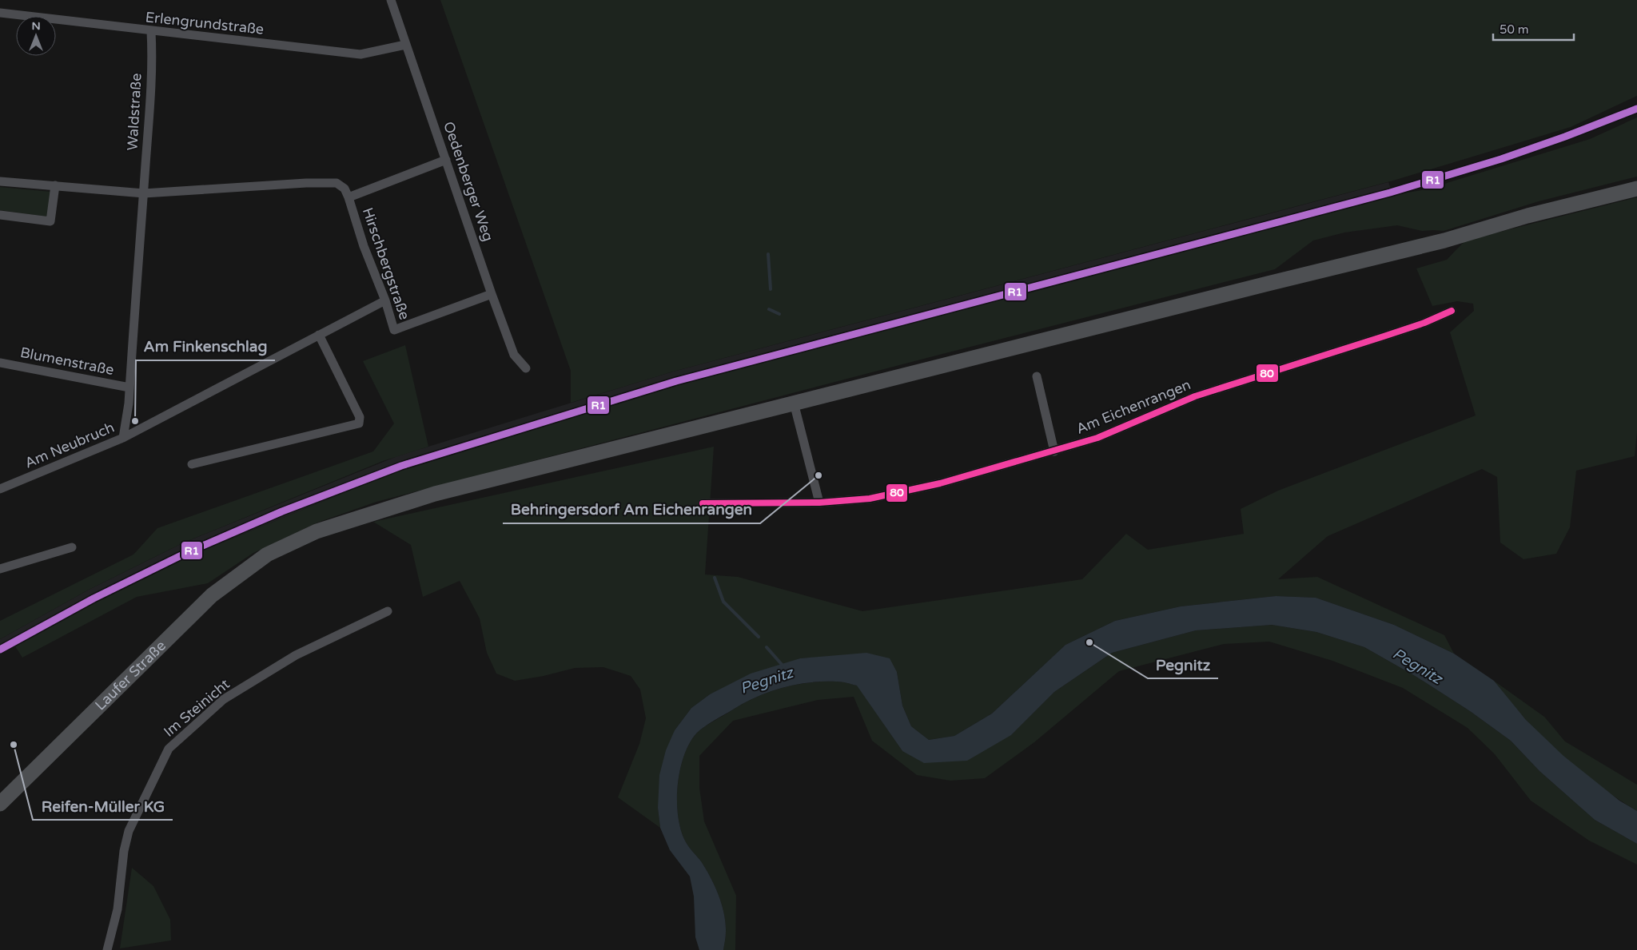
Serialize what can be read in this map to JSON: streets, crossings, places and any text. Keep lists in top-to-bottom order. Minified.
{"streets":{"main road":["Laufer Straße"],"street":["Erlengrundstraße","Waldstraße","Oedenberger Weg","Hirschbergstraße","Blumenstraße","Am Eichenrangen","Am Neubruch","Im Steinicht"]},"crossings":[["Erlengrundstraße","Waldstraße"],["Erlengrundstraße","Oedenberger Weg"],["Waldstraße","Hirschbergstraße"],["Waldstraße","Blumenstraße"],["Waldstraße","Am Neubruch"],["Oedenberger Weg","Hirschbergstraße"],["Hirschbergstraße","Am Neubruch"]],"water":["Pegnitz"],"places":["Am Finkenschlag","Behringersdorf Am Eichenrangen","Pegnitz","Reifen-Müller KG"],"lines":["transit line R1","transit line 80"],"scale_bar":"50 m","north":"top"}
